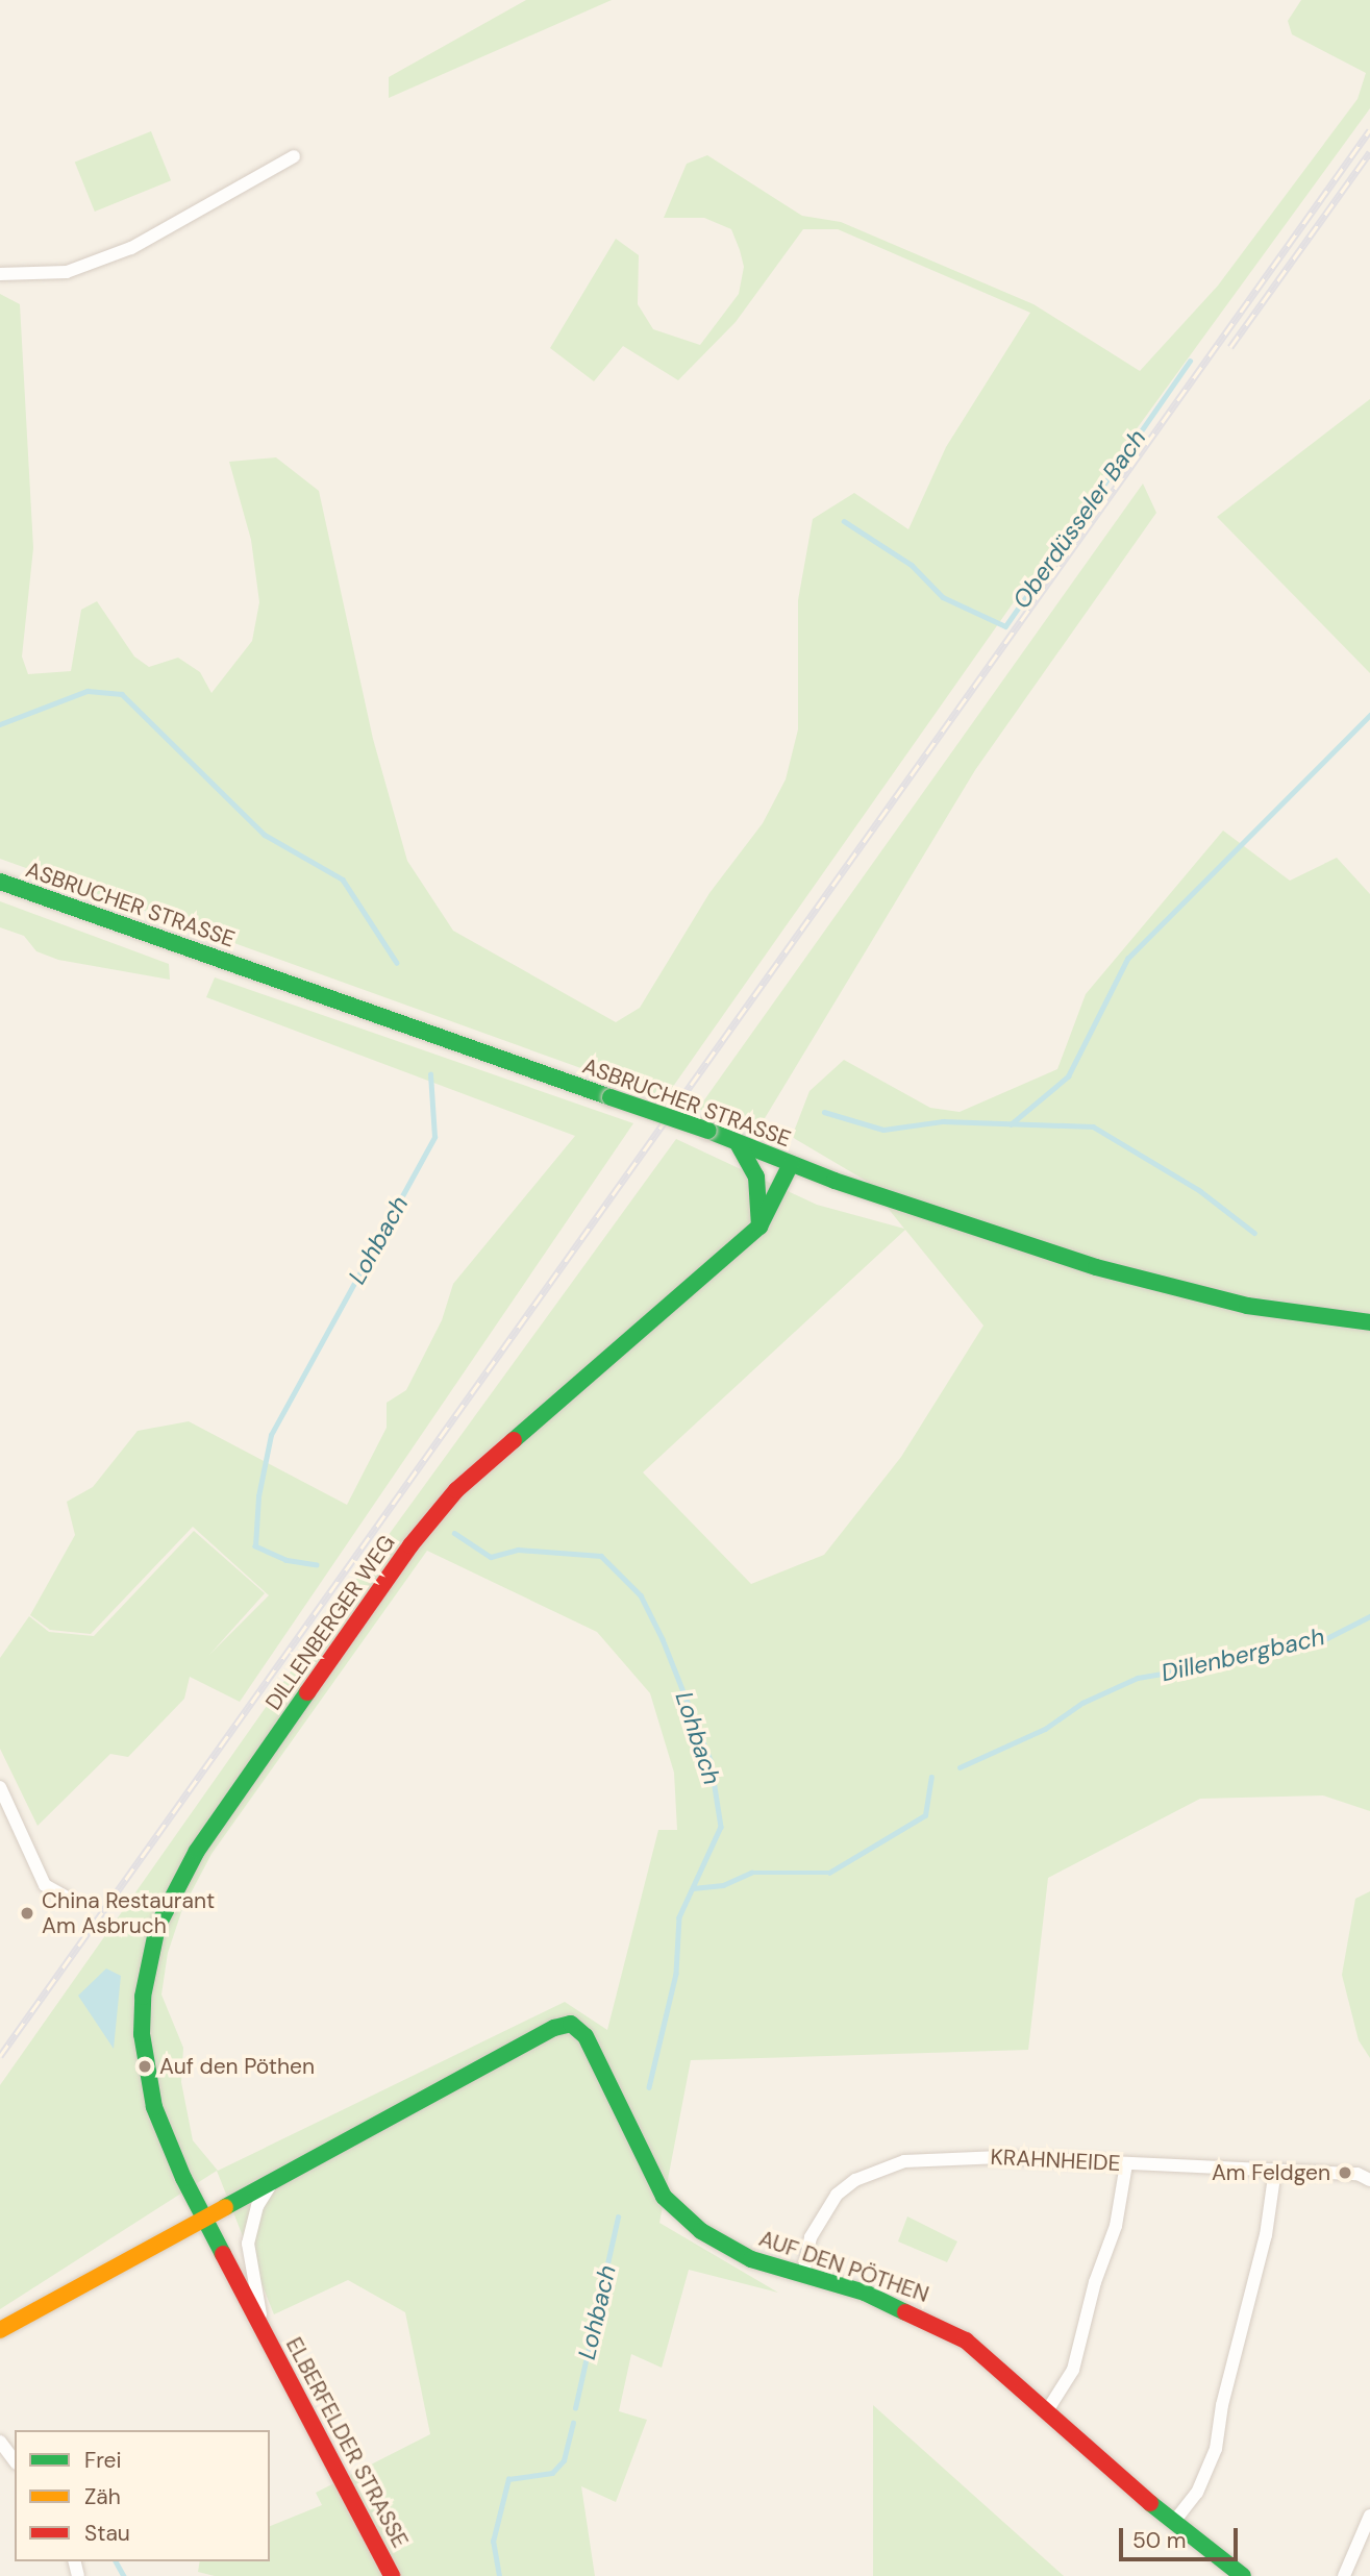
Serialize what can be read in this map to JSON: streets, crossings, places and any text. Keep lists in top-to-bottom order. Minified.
{"streets":{"main road":["ASBRUCHER STRASSE","DILLENBERGER WEG","AUF DEN PÖTHEN","ELBERFELDER STRASSE"],"street":["KRAHNHEIDE"]},"crossings":[["ASBRUCHER STRASSE","DILLENBERGER WEG"],["DILLENBERGER WEG","AUF DEN PÖTHEN"],["DILLENBERGER WEG","ELBERFELDER STRASSE"],["KRAHNHEIDE","AUF DEN PÖTHEN"],["AUF DEN PÖTHEN","ELBERFELDER STRASSE"]],"water":["Oberdüsseler Bach","Lohbach","Dillenbergbach"],"places":["China Restaurant Am Asbruch","Auf den Pöthen","Am Feldgen"],"legend":["Frei","Zäh","Stau"],"scale_bar":"50 m"}
